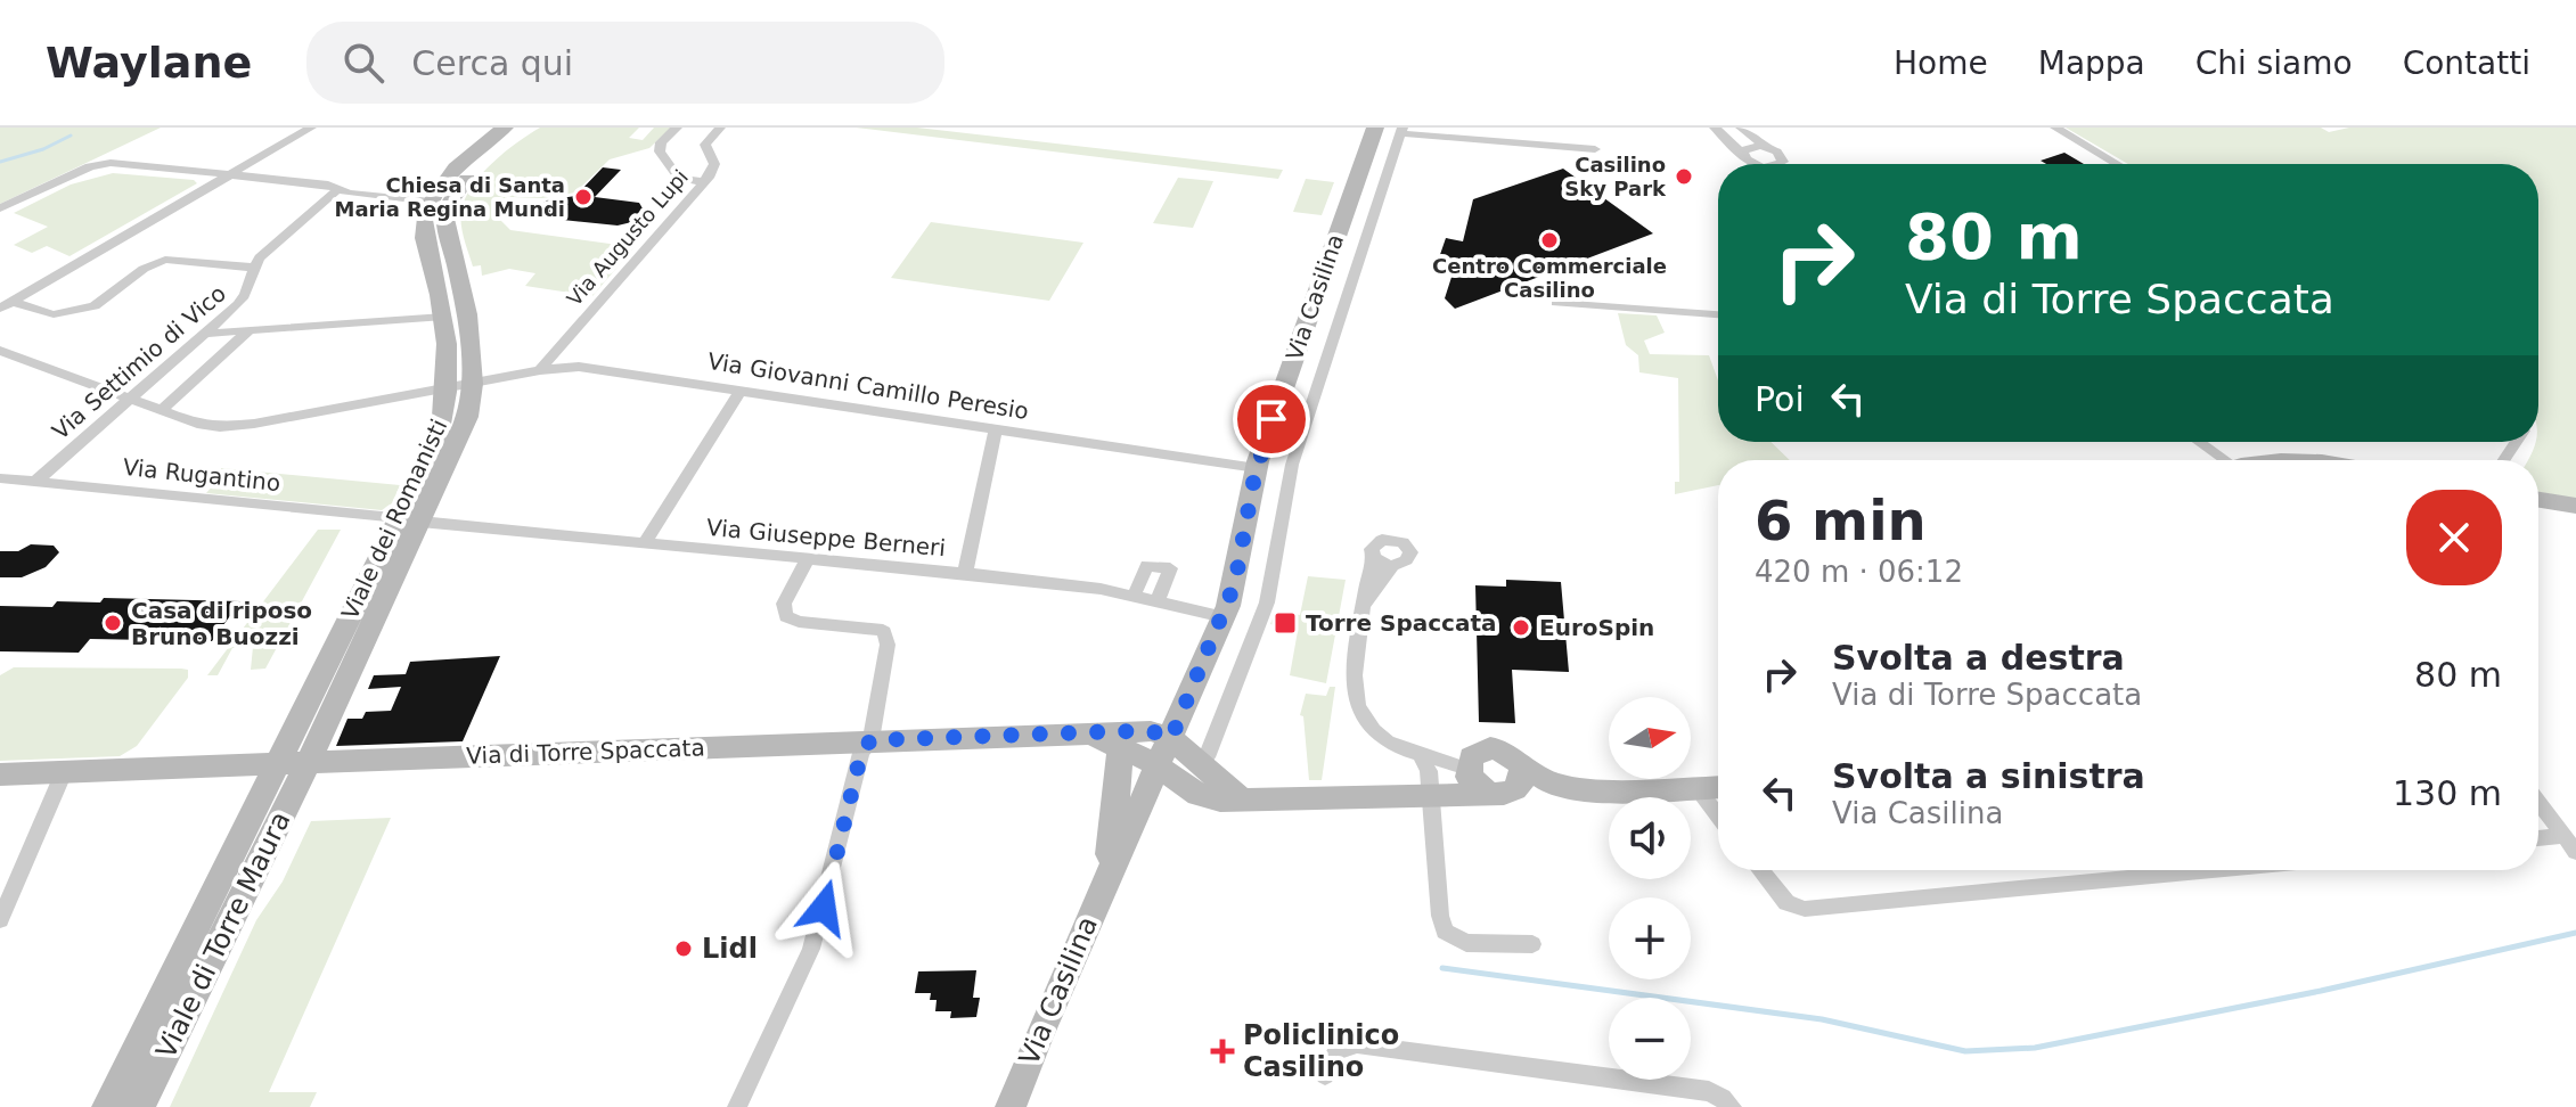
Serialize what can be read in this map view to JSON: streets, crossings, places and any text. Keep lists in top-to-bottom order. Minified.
{"streets":{"street":["Via Augusto Lupi","Via Casilina","Via Settimio di Vico","Via Giovanni Camillo Peresio","Via Rugantino","Viale dei Romanisti","Via Giuseppe Berneri","Via di Torre Spaccata","Viale di Torre Maura"]},"crossings":[["Via Augusto Lupi","Via Giovanni Camillo Peresio"],["Via Casilina","Via Giovanni Camillo Peresio"],["Via Casilina","Via Giuseppe Berneri"],["Via Casilina","Via di Torre Spaccata"],["Via Settimio di Vico","Via Giovanni Camillo Peresio"],["Via Settimio di Vico","Via Rugantino"],["Via Giovanni Camillo Peresio","Viale dei Romanisti"],["Via Rugantino","Viale dei Romanisti"],["Via Rugantino","Via Giuseppe Berneri"],["Viale dei Romanisti","Via Giuseppe Berneri"],["Viale dei Romanisti","Via di Torre Spaccata"],["Viale dei Romanisti","Viale di Torre Maura"],["Via di Torre Spaccata","Viale di Torre Maura"]],"places":{"other":["Casilino Sky Park","Chiesa di Santa Maria Regina Mundi","Centro Commerciale Casilino","Casa di riposo Bruno Buozzi","EuroSpin","Lidl"],"transit":["Torre Spaccata"],"health":["Policlinico Casilino"]},"north":"right","page":{"header":"Waylane","search":"Cerca qui","nav":["Home","Mappa","Chi siamo","Contatti"],"turn":["80 m","Via di Torre Spaccata"],"then":"Poi","heading":["6 min","420 m · 06:12"],"list":[{"name":"Svolta a destra","note":"Via di Torre Spaccata","value":"80 m"},{"name":"Svolta a sinistra","note":"Via Casilina","value":"130 m"}],"map_buttons":["+","−"]}}
